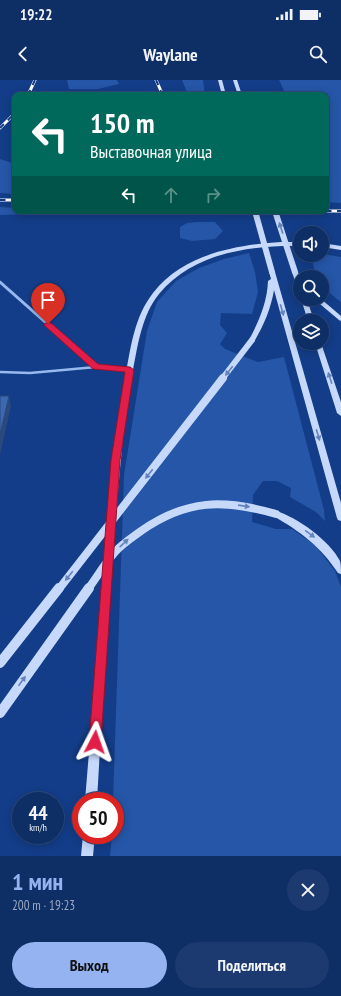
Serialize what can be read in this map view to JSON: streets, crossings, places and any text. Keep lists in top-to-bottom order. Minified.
{"page":{"status":"19:22","header":"Waylane","turn":["150 m","Выставочная улица"],"speed":"44 km/h","limit":"50","heading":["1 мин","200 m · 19:23"],"buttons":["Выход","Поделиться"]}}
